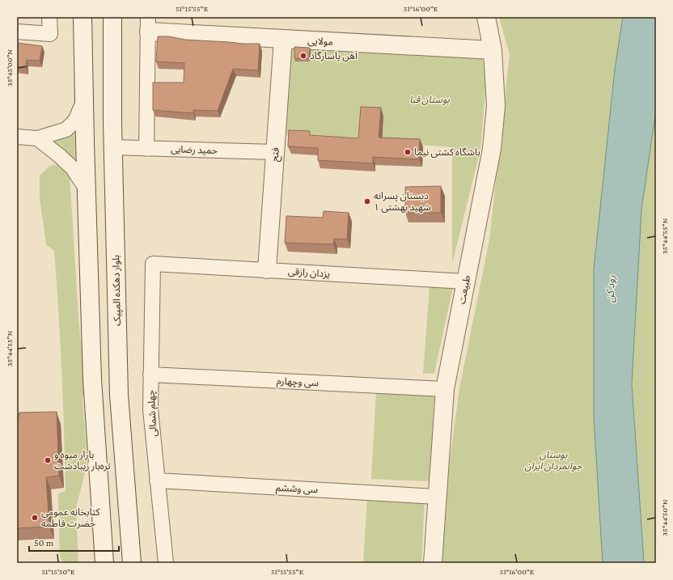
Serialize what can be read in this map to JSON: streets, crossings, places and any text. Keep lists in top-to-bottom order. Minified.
{"streets":{"street":["مولایی","حمید رضایی","فتح","یزدان رازقی","طبیعت","بلوار دهکده المپیک","سی وچهارم","چهلم شمالی","سی وششم"]},"crossings":[["مولایی","فتح"],["مولایی","طبیعت"],["حمید رضایی","فتح"],["حمید رضایی","بلوار دهکده المپیک"],["فتح","یزدان رازقی"],["یزدان رازقی","طبیعت"],["یزدان رازقی","چهلم شمالی"],["طبیعت","سی وچهارم"],["طبیعت","سی وششم"],["سی وچهارم","چهلم شمالی"],["چهلم شمالی","سی وششم"]],"water":["رود کن"],"parks":["بوستان قبا","بوستان جوانمردان ایران"],"places":["آهن پاسارگاد","باشگاه کشتی نیما","دبستان پسرانه شهید بهشتی ۱","بازار میوه و تره‌بار زیبادشت","کتابخانه عمومی حضرت فاطمه"],"scale_bar":"50 m","coordinates":["51°15'55\"E","51°16'00\"E","35°45'00\"N","35°44'55\"N","35°44'50\"N","51°15'50\"E"]}
